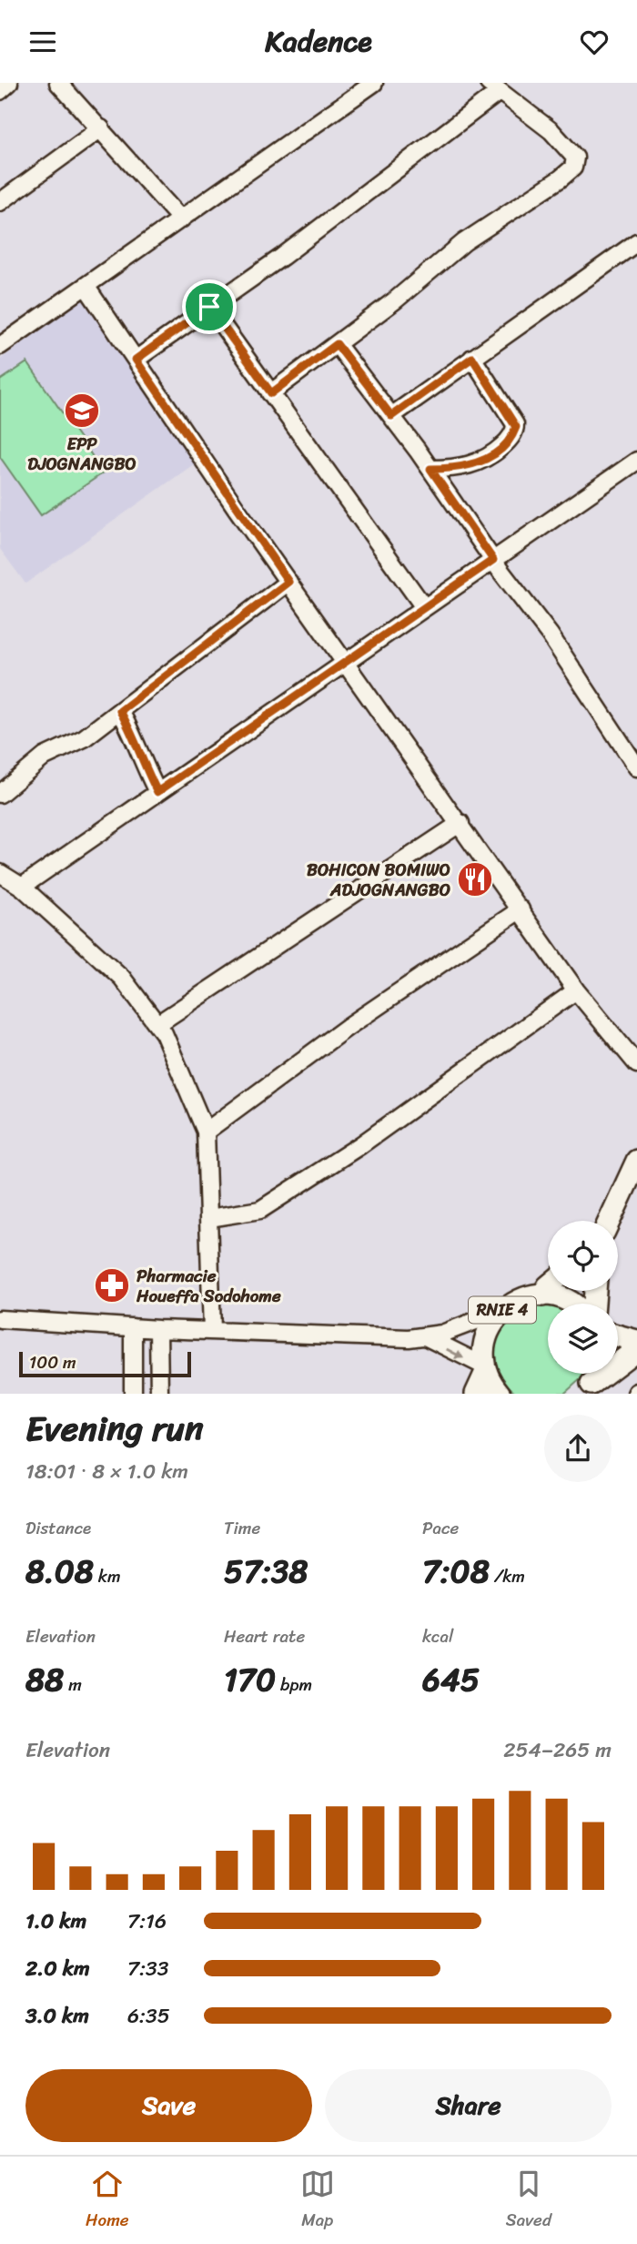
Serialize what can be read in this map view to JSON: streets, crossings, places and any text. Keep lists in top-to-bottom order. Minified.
{"streets":{"main road":["RNIE 4"]},"places":{"school or university":["EPP DJOGNANGBO"],"restaurant":["BOHICON BOMIWO ADJOGNANGBO"],"pharmacy":["Pharmacie Houeffa Sodohome"]},"scale_bar":"100 m","page":{"header":"Kadence","scale":"100 m","heading":["Evening run","18:01 · 8 × 1.0 km"],"stats":[["Distance","8.08 km"],["Time","57:38"],["Pace","7:08 /km"],["Elevation","88 m"],["Heart rate","170 bpm"],["kcal","645"]],"chart":["Elevation","254–265 m"],"list":[{"name":"1.0 km","note":"7:16"},{"name":"2.0 km","note":"7:33"},{"name":"3.0 km","note":"6:35"}],"buttons":["Save","Share"],"tabs":["Home","Map","Saved"]}}
